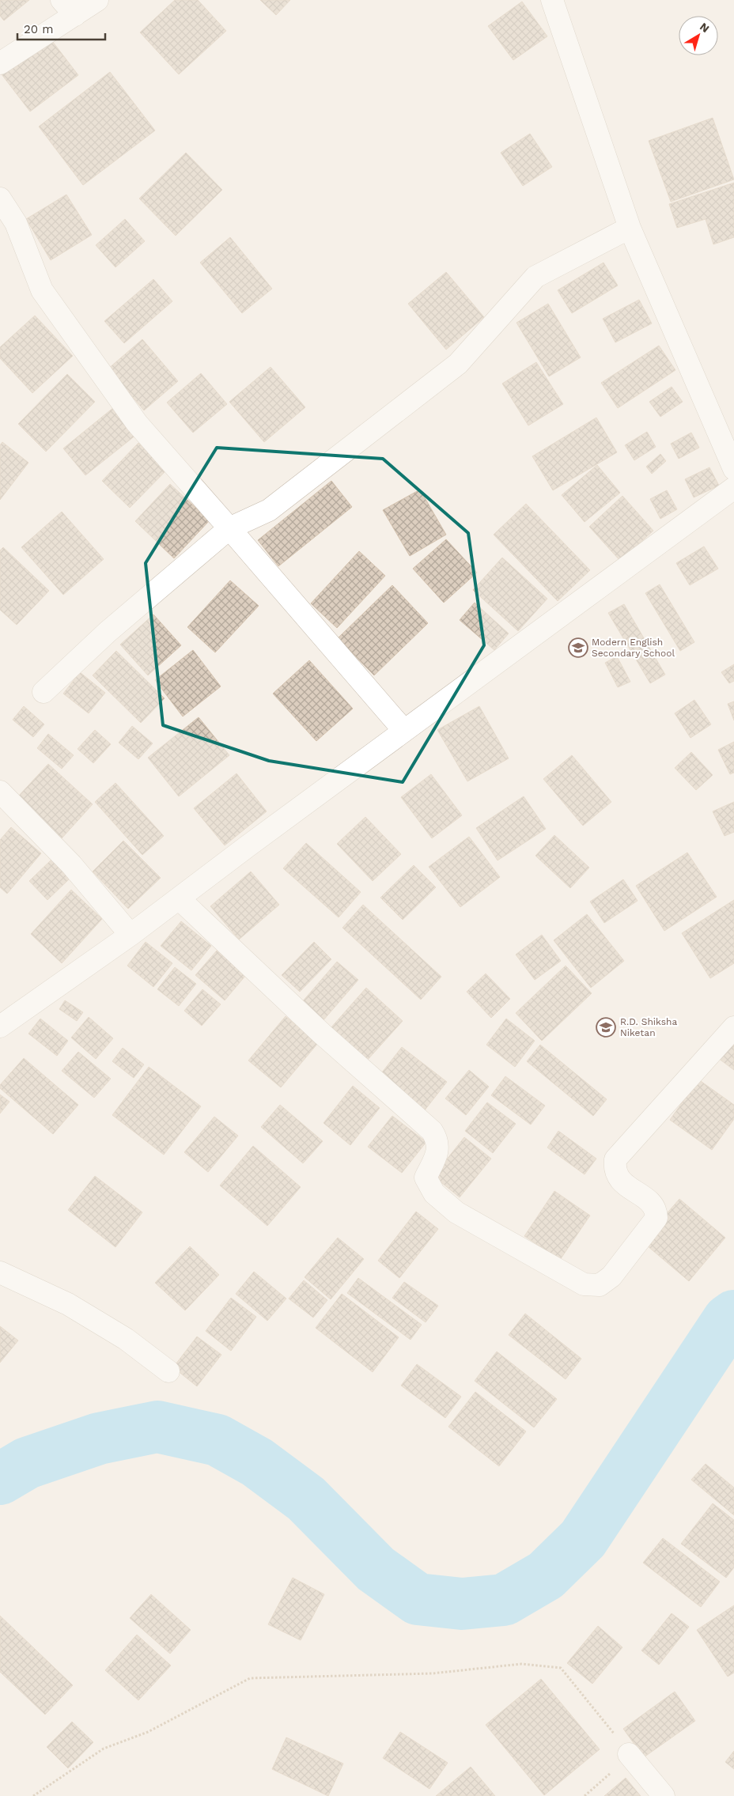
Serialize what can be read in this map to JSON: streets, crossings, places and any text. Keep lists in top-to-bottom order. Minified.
{"places":{"school or university":["Modern English Secondary School","R.D. Shiksha Niketan"]},"scale_bar":"20 m","north":"top right"}
